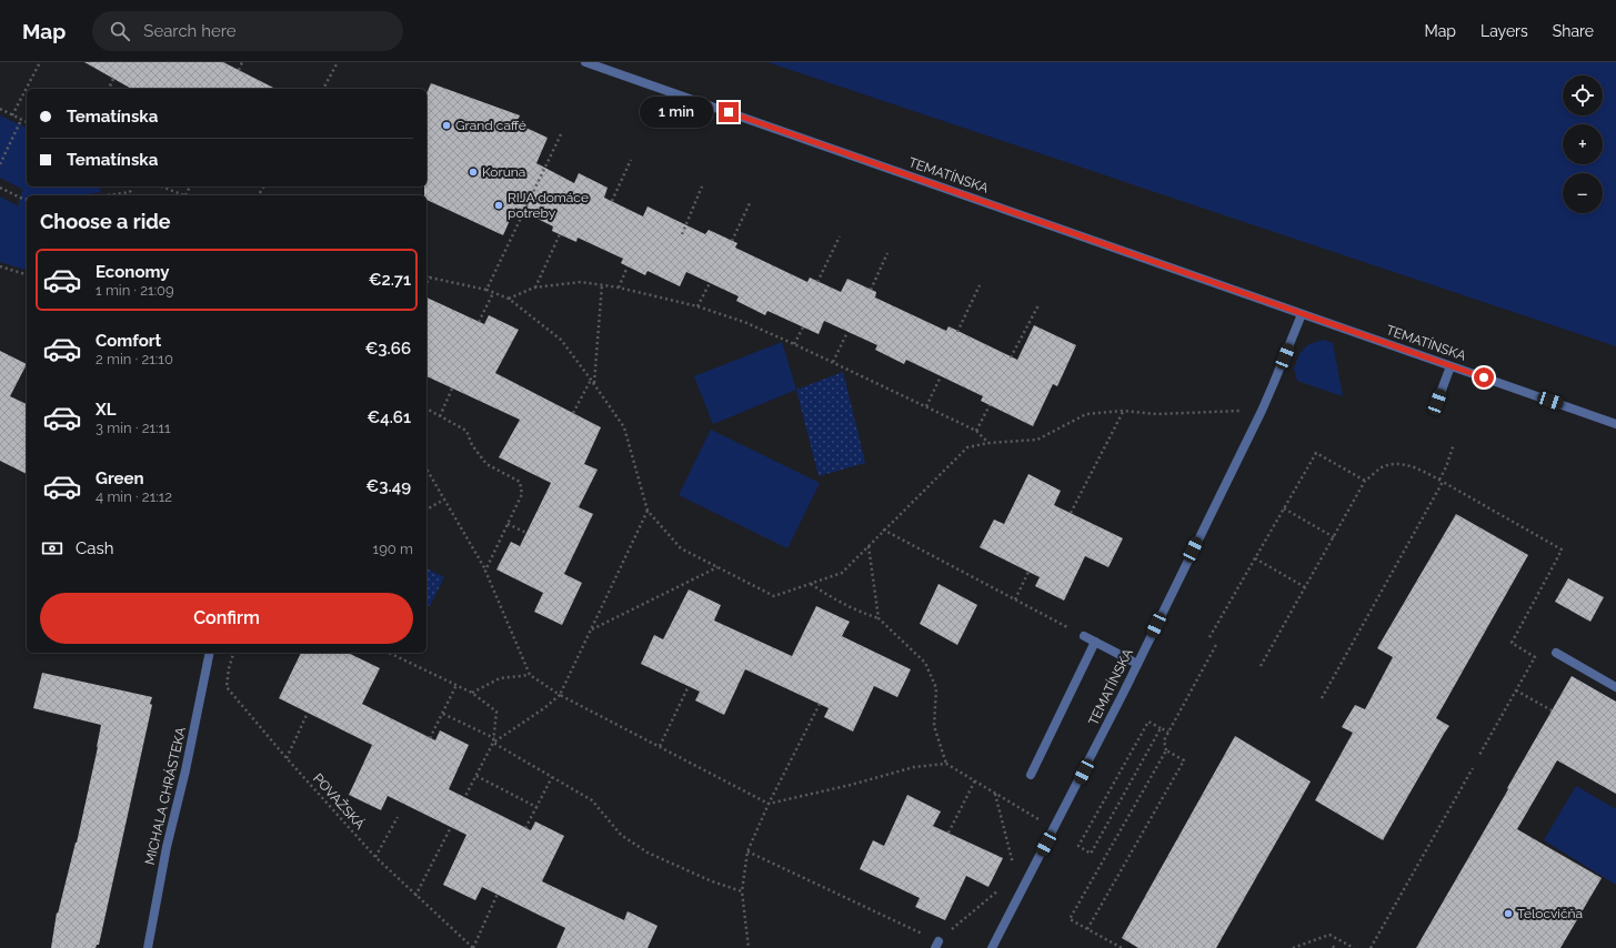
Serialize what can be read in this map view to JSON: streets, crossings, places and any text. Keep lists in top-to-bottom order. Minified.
{"streets":{"street":["TEMATÍNSKA","MICHALA CHRÁSTEKA"],"path":["POVAŽSKÁ"]},"places":["Grand caffé","Koruna","RIJA domáce potreby","Telocvičňa"],"page":{"header":"Map","search":"Search here","nav":["Map","Layers","Share"],"map_buttons":["+","−"],"banner":["Tematínska","Tematínska"],"bubble":"1 min","heading":"Choose a ride","list":[{"name":"Economy","note":"1 min · 21:09","value":"€2.71"},{"name":"Comfort","note":"2 min · 21:10","value":"€3.66"},{"name":"XL","note":"3 min · 21:11","value":"€4.61"},{"name":"Green","note":"4 min · 21:12","value":"€3.49"}],"pay":["Cash","190 m"],"buttons":"Confirm"}}
